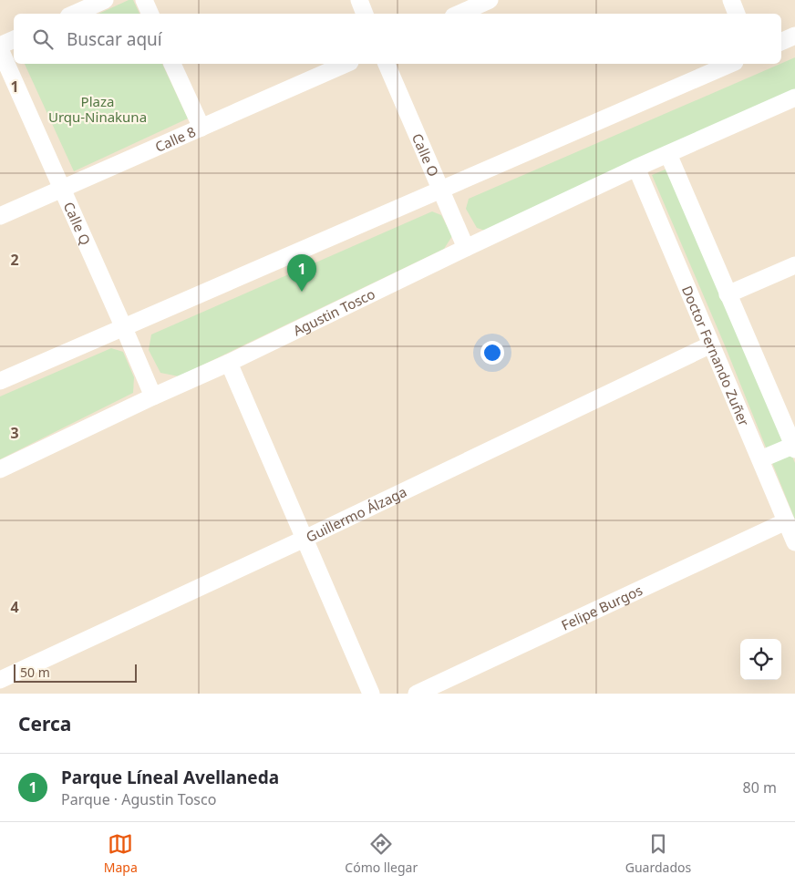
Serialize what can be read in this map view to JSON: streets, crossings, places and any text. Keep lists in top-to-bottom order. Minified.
{"streets":{"street":["Calle 8","Calle O","Calle Q","Agustin Tosco","Doctor Fernando Zuñer","Guillermo Álzaga","Felipe Burgos"]},"crossings":[["Calle 8","Calle Q"],["Calle O","Agustin Tosco"],["Calle Q","Agustin Tosco"],["Agustin Tosco","Doctor Fernando Zuñer"],["Doctor Fernando Zuñer","Guillermo Álzaga"],["Doctor Fernando Zuñer","Felipe Burgos"]],"parks":["Plaza Urqu-Ninakuna"],"scale_bar":"50 m","page":{"search":"Buscar aquí","pins":"1","scale":"50 m","heading":"Cerca","list":[{"mark":"1","name":"Parque Líneal Avellaneda","note":"Parque · Agustin Tosco","value":"80 m"}],"nav":["Mapa","Cómo llegar","Guardados"]},"grid":{"rows":["1","2","3","4"]}}
